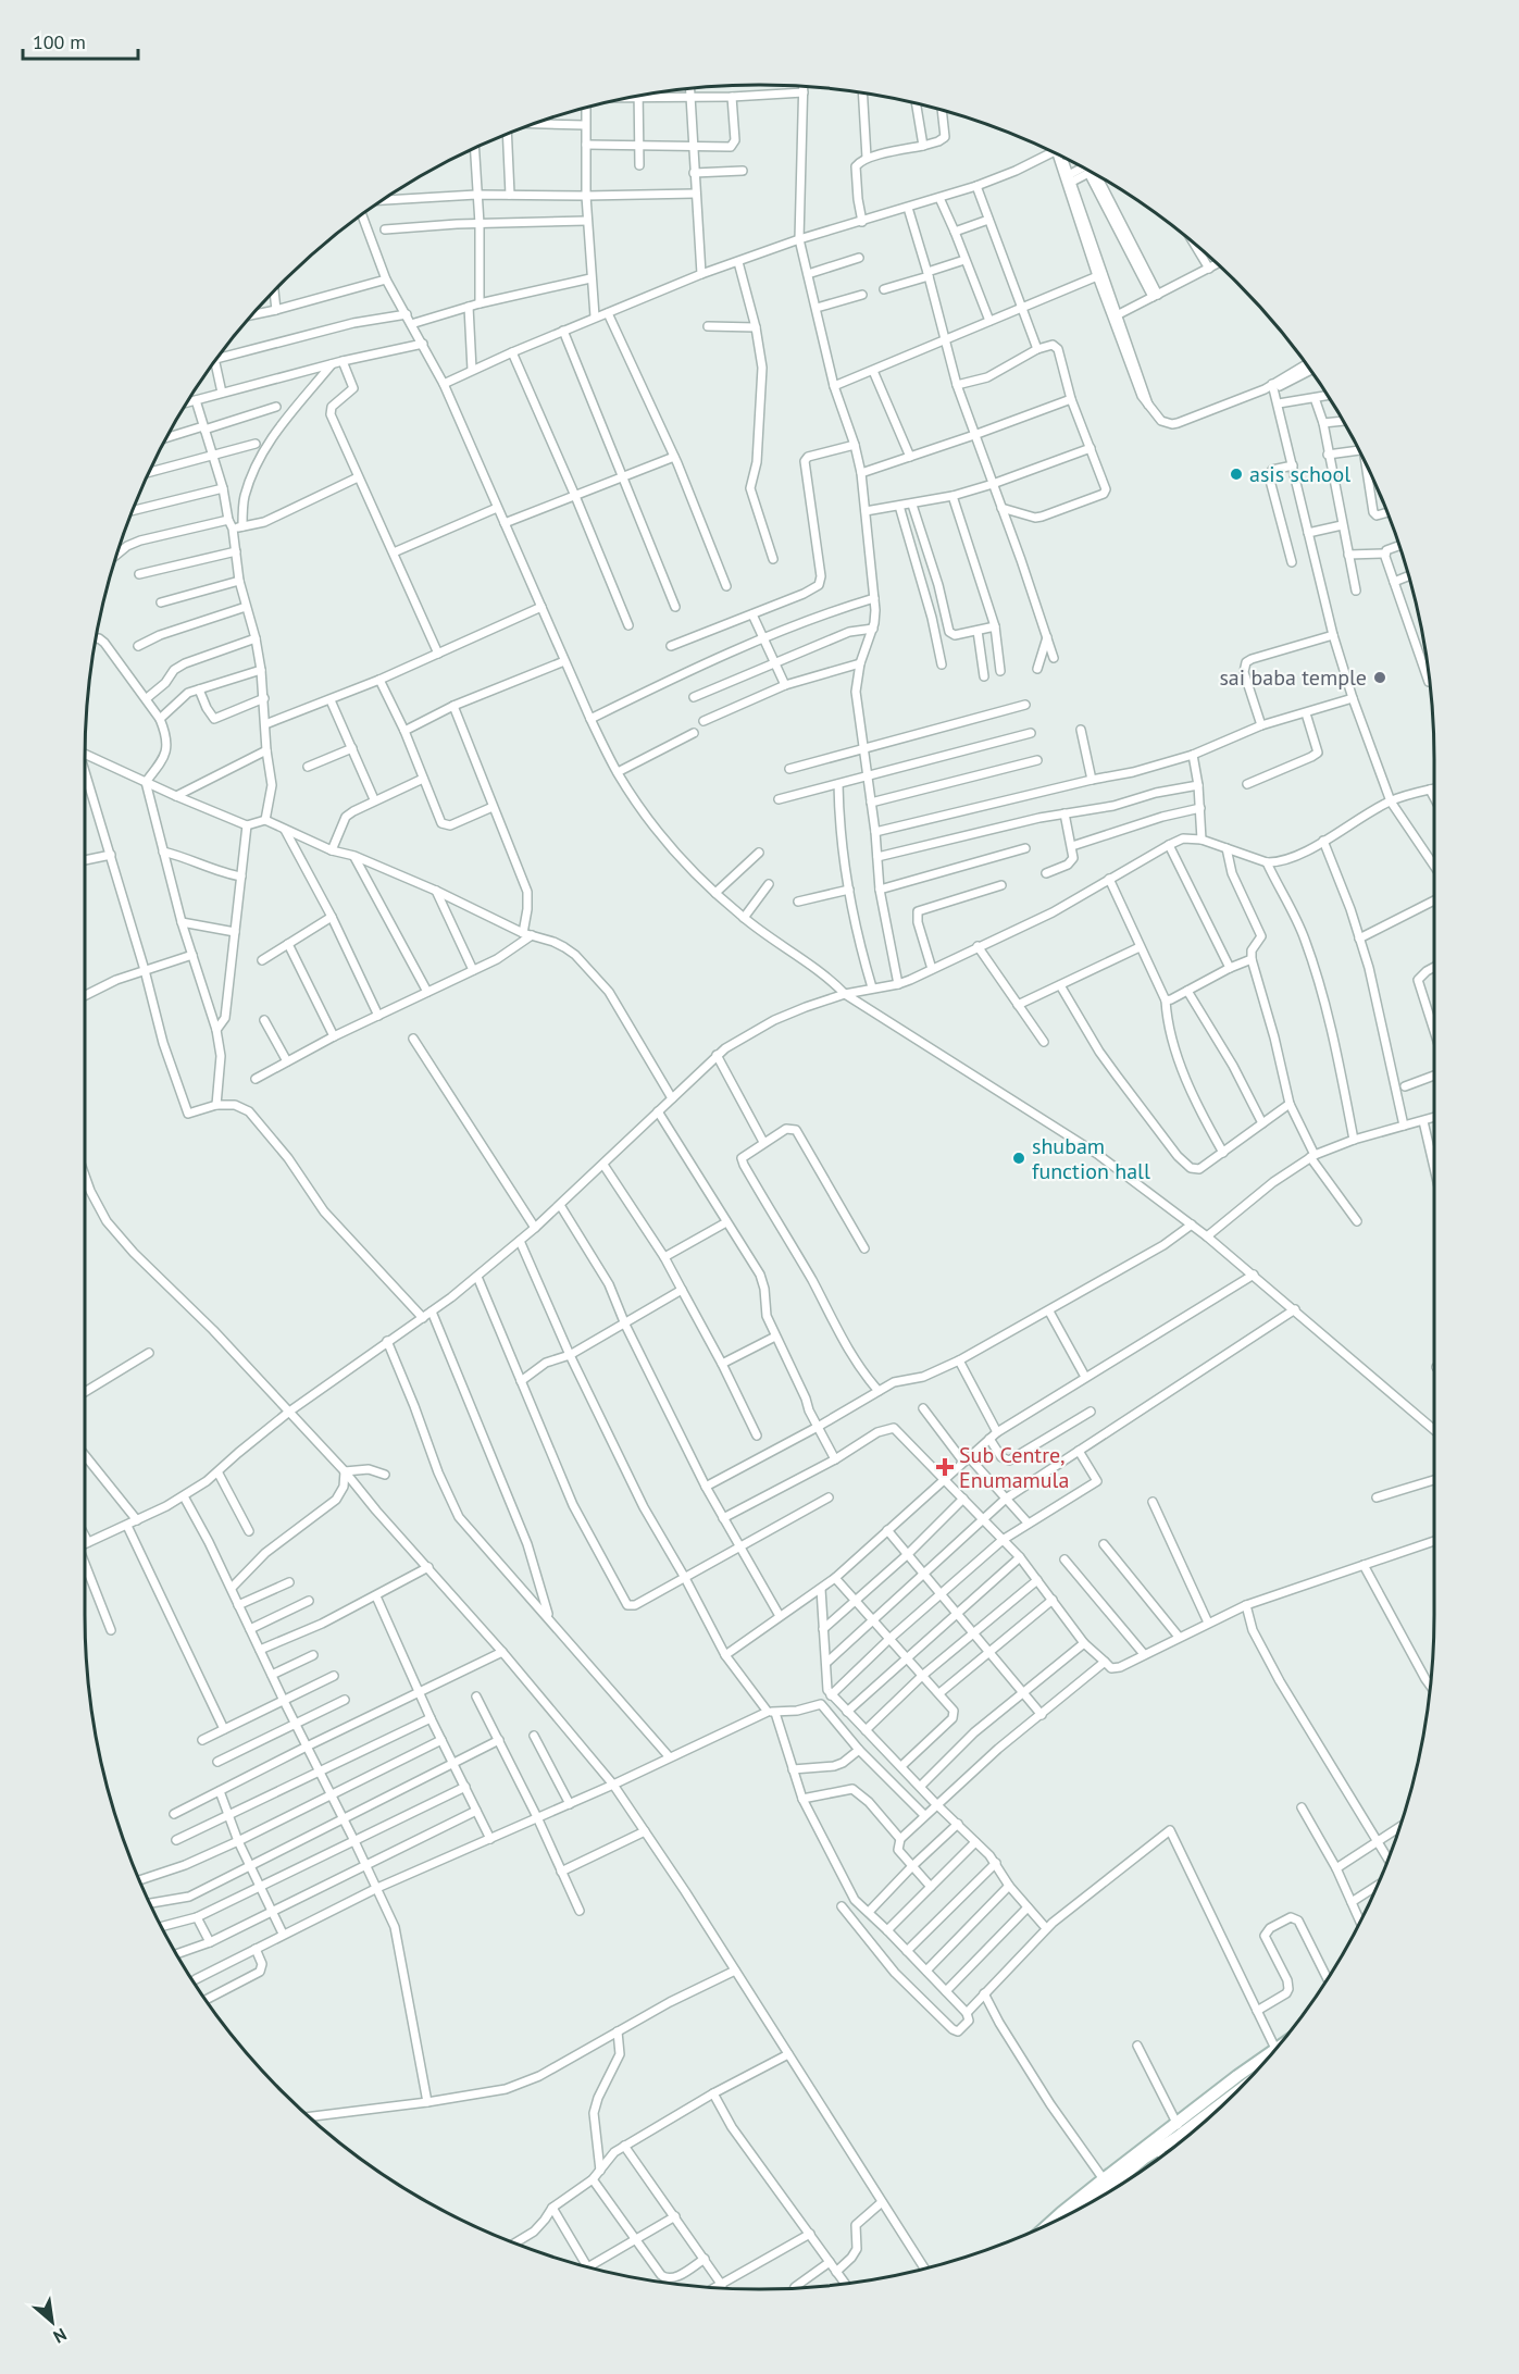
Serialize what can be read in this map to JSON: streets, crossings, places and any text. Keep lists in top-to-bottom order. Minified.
{"places":{"other":["asis school","sai baba temple","shubam function hall"],"health":["Sub Centre, Enumamula"]},"scale_bar":"100 m","north":"bottom right"}
